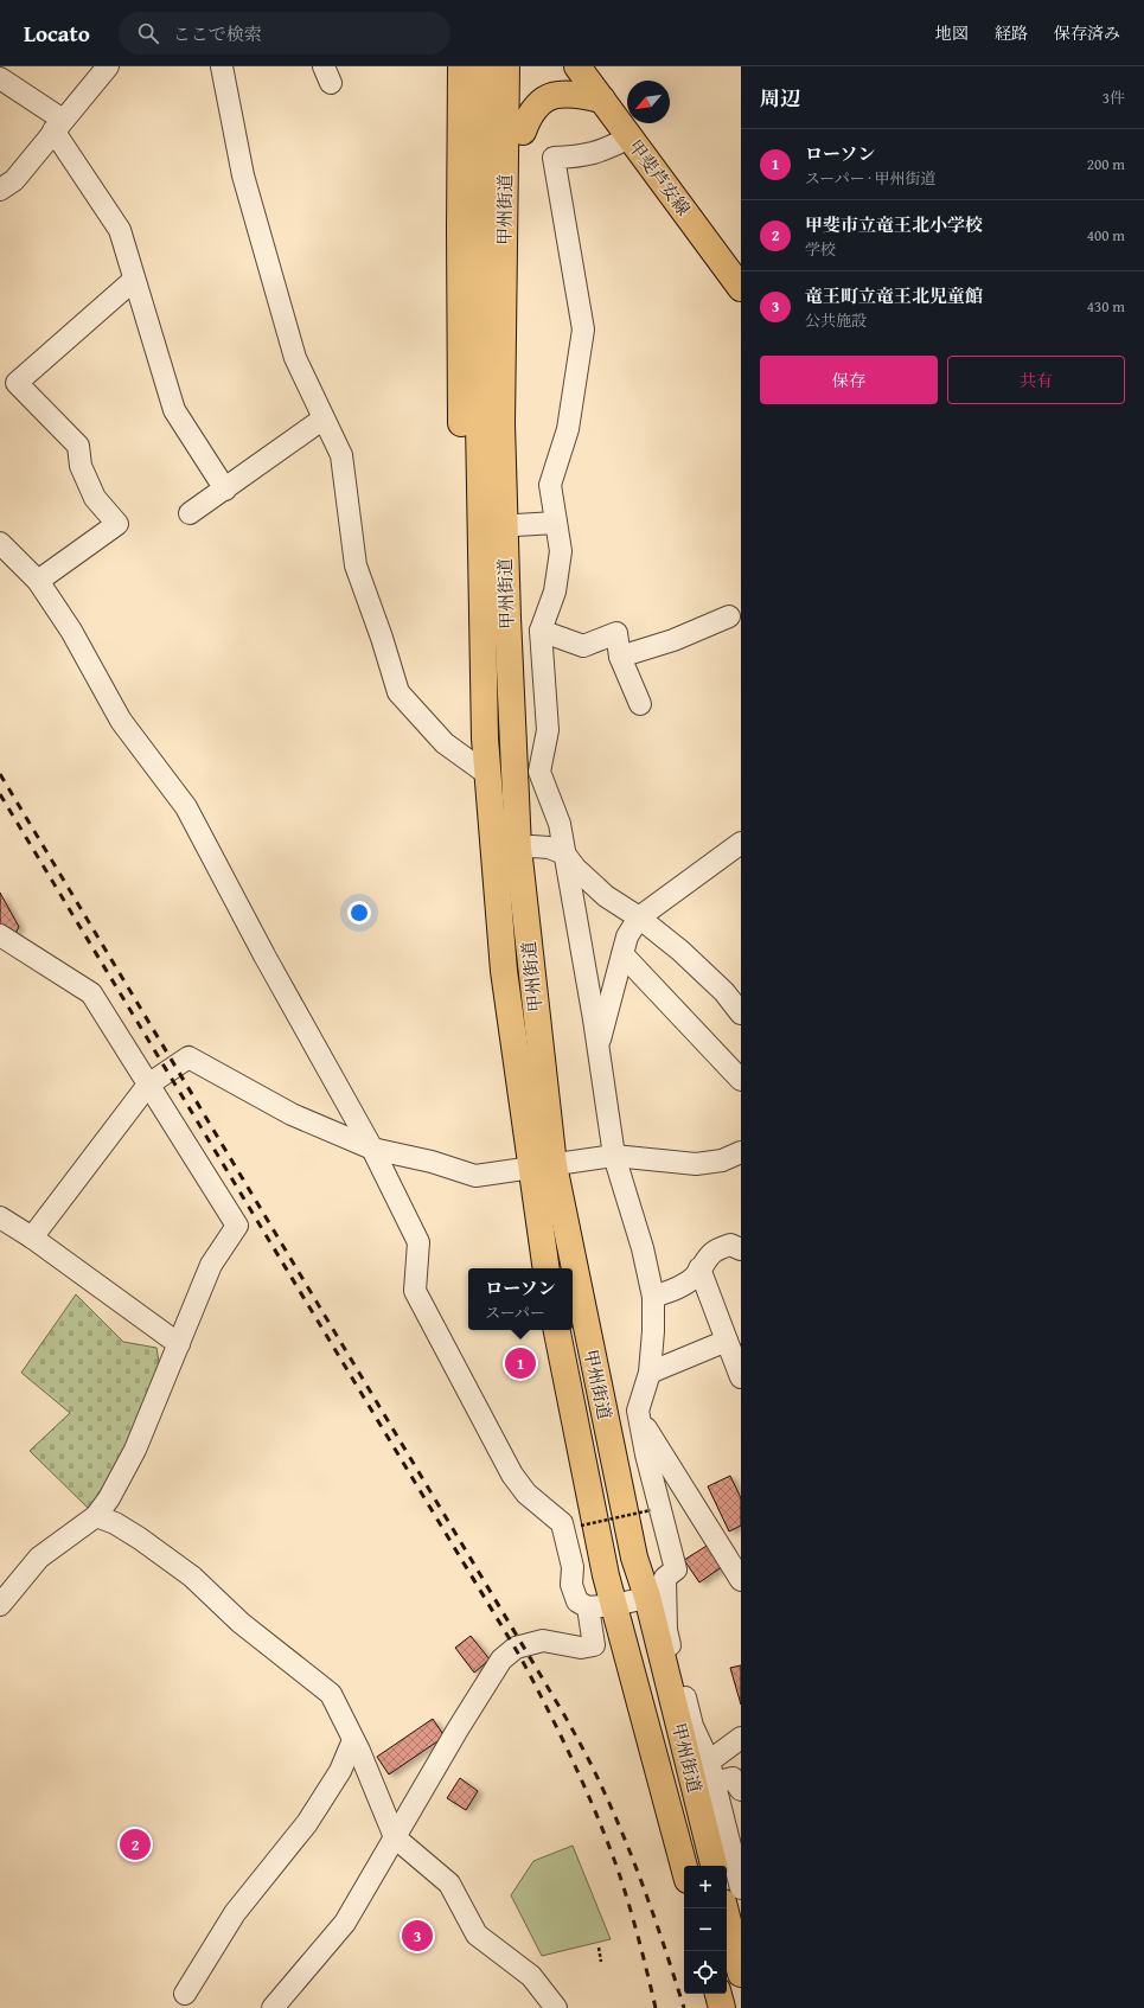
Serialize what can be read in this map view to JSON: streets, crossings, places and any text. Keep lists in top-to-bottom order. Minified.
{"streets":{"main road":["甲斐芦安線","甲州街道"]},"north":"bottom left","page":{"header":"Locato","search":"ここで検索","nav":["地図","経路","保存済み"],"heading":["周辺","3件"],"list":[{"mark":"1","name":"ローソン","note":"スーパー · 甲州街道","value":"200 m"},{"mark":"2","name":"甲斐市立竜王北小学校","note":"学校","value":"400 m"},{"mark":"3","name":"竜王町立竜王北児童館","note":"公共施設","value":"430 m"}],"buttons":["保存","共有"],"popup":["ローソン","スーパー"],"pins":["1","2","3"],"map_buttons":["+","−"]}}
